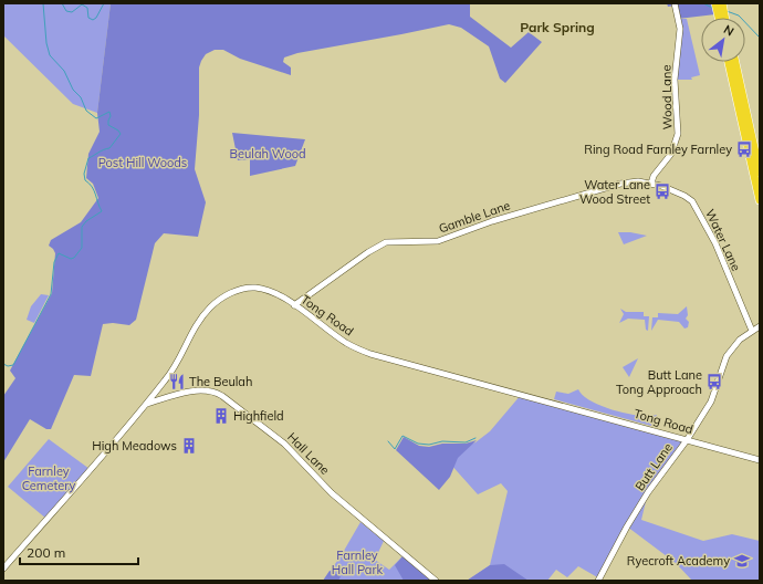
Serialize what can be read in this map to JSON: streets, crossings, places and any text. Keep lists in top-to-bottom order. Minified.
{"streets":{"street":["Wood Lane","Gamble Lane","Water Lane","Tong Road","Hall Lane","Butt Lane"]},"crossings":[["Wood Lane","Gamble Lane"],["Wood Lane","Water Lane"],["Gamble Lane","Water Lane"],["Gamble Lane","Tong Road"],["Water Lane","Butt Lane"],["Tong Road","Hall Lane"],["Tong Road","Butt Lane"]],"districts":["Park Spring"],"parks":["Beulah Wood","Post Hill Woods","Farnley Cemetery","Farnley Hall Park"],"places":{"bus stop":["Ring Road Farnley Farnley","Water Lane Wood Street","Butt Lane Tong Approach"],"restaurant":["The Beulah"],"building":["Highfield","High Meadows"],"school or university":["Ryecroft Academy"]},"scale_bar":"200 m","north":"top right"}
